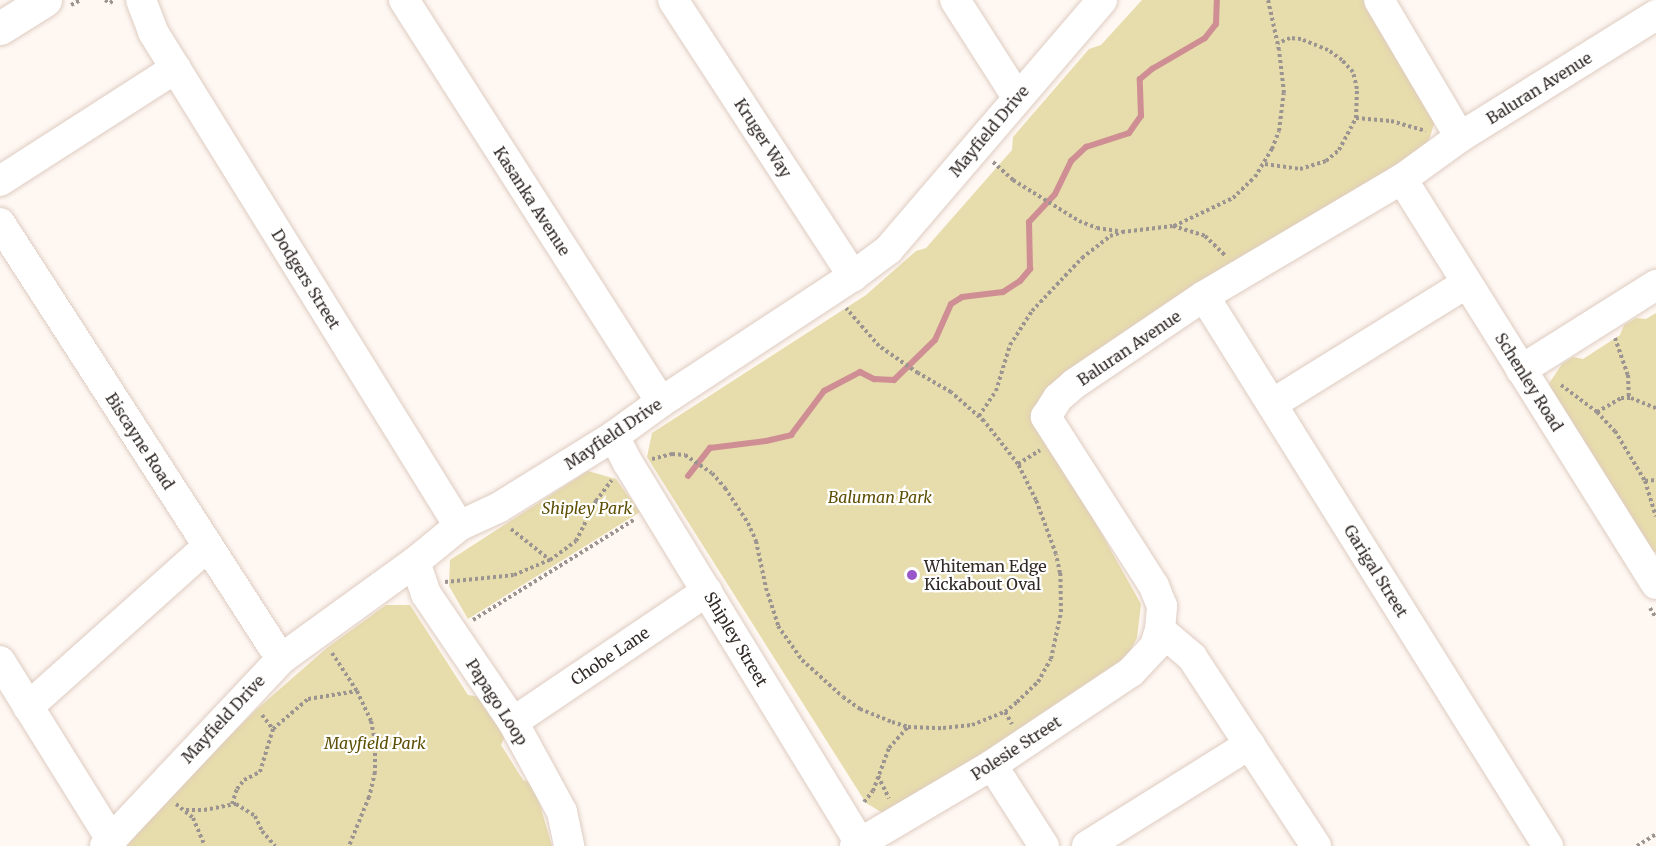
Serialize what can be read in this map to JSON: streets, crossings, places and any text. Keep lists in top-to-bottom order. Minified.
{"streets":{"street":["Baluran Avenue","Mayfield Drive","Kruger Way","Kasanka Avenue","Dodgers Street","Schenley Road","Biscayne Road","Garigal Street","Shipley Street","Chobe Lane","Papago Loop","Polesie Street"]},"crossings":[["Baluran Avenue","Schenley Road"],["Baluran Avenue","Garigal Street"],["Baluran Avenue","Polesie Street"],["Mayfield Drive","Kruger Way"],["Mayfield Drive","Kasanka Avenue"],["Mayfield Drive","Dodgers Street"],["Mayfield Drive","Biscayne Road"],["Mayfield Drive","Shipley Street"],["Mayfield Drive","Papago Loop"],["Shipley Street","Chobe Lane"],["Shipley Street","Polesie Street"],["Chobe Lane","Papago Loop"]],"parks":["Baluman Park","Shipley Park","Mayfield Park"],"places":["Whiteman Edge Kickabout Oval"]}
